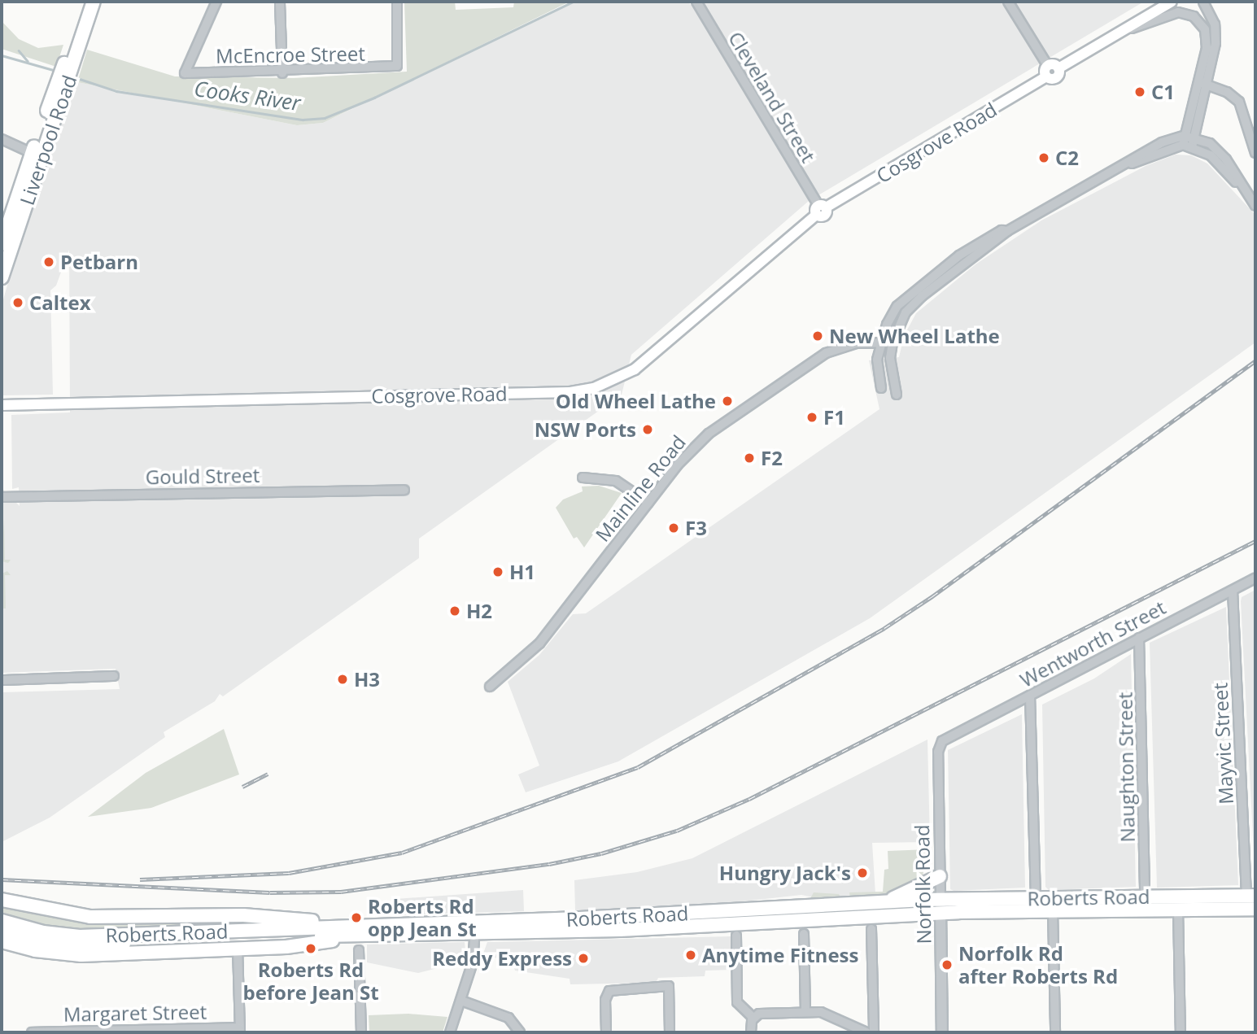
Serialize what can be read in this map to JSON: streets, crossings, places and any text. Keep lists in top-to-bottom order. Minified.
{"streets":{"highway":["Liverpool Road","Roberts Road"],"main road":["Cosgrove Road"],"street":["McEncroe Street","Cleveland Street","Gould Street","Mainline Road","Wentworth Street","Mayvic Street","Naughton Street","Norfolk Road","Margaret Street"]},"crossings":[["Cleveland Street","Cosgrove Road"],["Wentworth Street","Mayvic Street"],["Wentworth Street","Naughton Street"],["Wentworth Street","Norfolk Road"],["Mayvic Street","Roberts Road"],["Naughton Street","Roberts Road"],["Norfolk Road","Roberts Road"]],"water":["Cooks River"],"places":["C1","C2","Petbarn","Caltex","New Wheel Lathe","Old Wheel Lathe","F1","NSW Ports","F2","F3","H1","H2","H3","Hungry Jack's","Roberts Rd opp Jean St","Roberts Rd before Jean St","Anytime Fitness","Reddy Express","Norfolk Rd after Roberts Rd"]}
